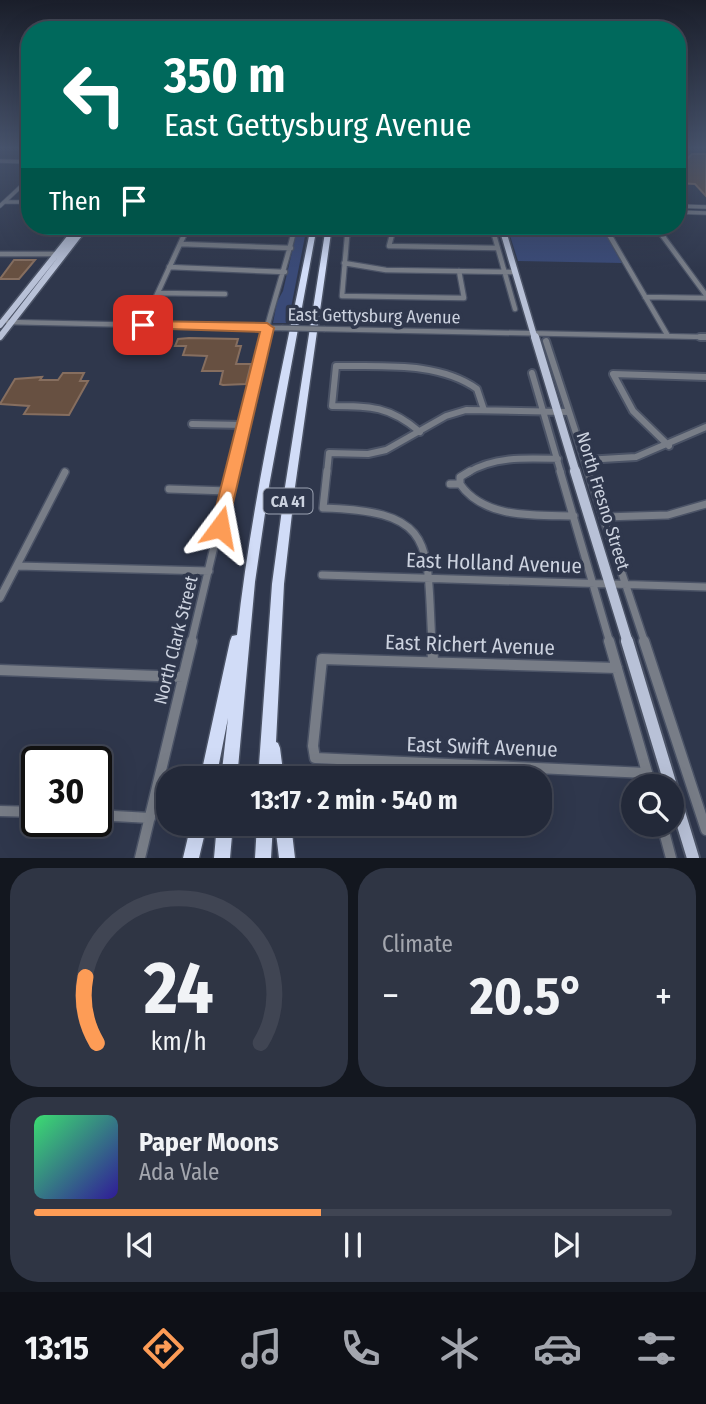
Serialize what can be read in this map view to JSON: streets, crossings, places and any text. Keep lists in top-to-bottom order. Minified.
{"streets":{"highway":["CA 41"],"main road":["North Fresno Street"],"street":["East Gettysburg Avenue","East Holland Avenue","North Clark Street","East Richert Avenue","East Swift Avenue"]},"crossings":[["East Gettysburg Avenue","North Fresno Street"],["East Gettysburg Avenue","North Clark Street"],["North Fresno Street","East Holland Avenue"],["North Fresno Street","East Richert Avenue"],["North Fresno Street","East Swift Avenue"],["East Richert Avenue","East Swift Avenue"]],"page":{"turn":["350 m","East Gettysburg Avenue"],"then":"Then","limit":"30","trip":"13:17 · 2 min · 540 m","tile":"Climate","heat":["−","20.5°","+"],"song":["Paper Moons","Ada Vale"],"tabs":"13:15","gauge":["24","km/h"]}}
